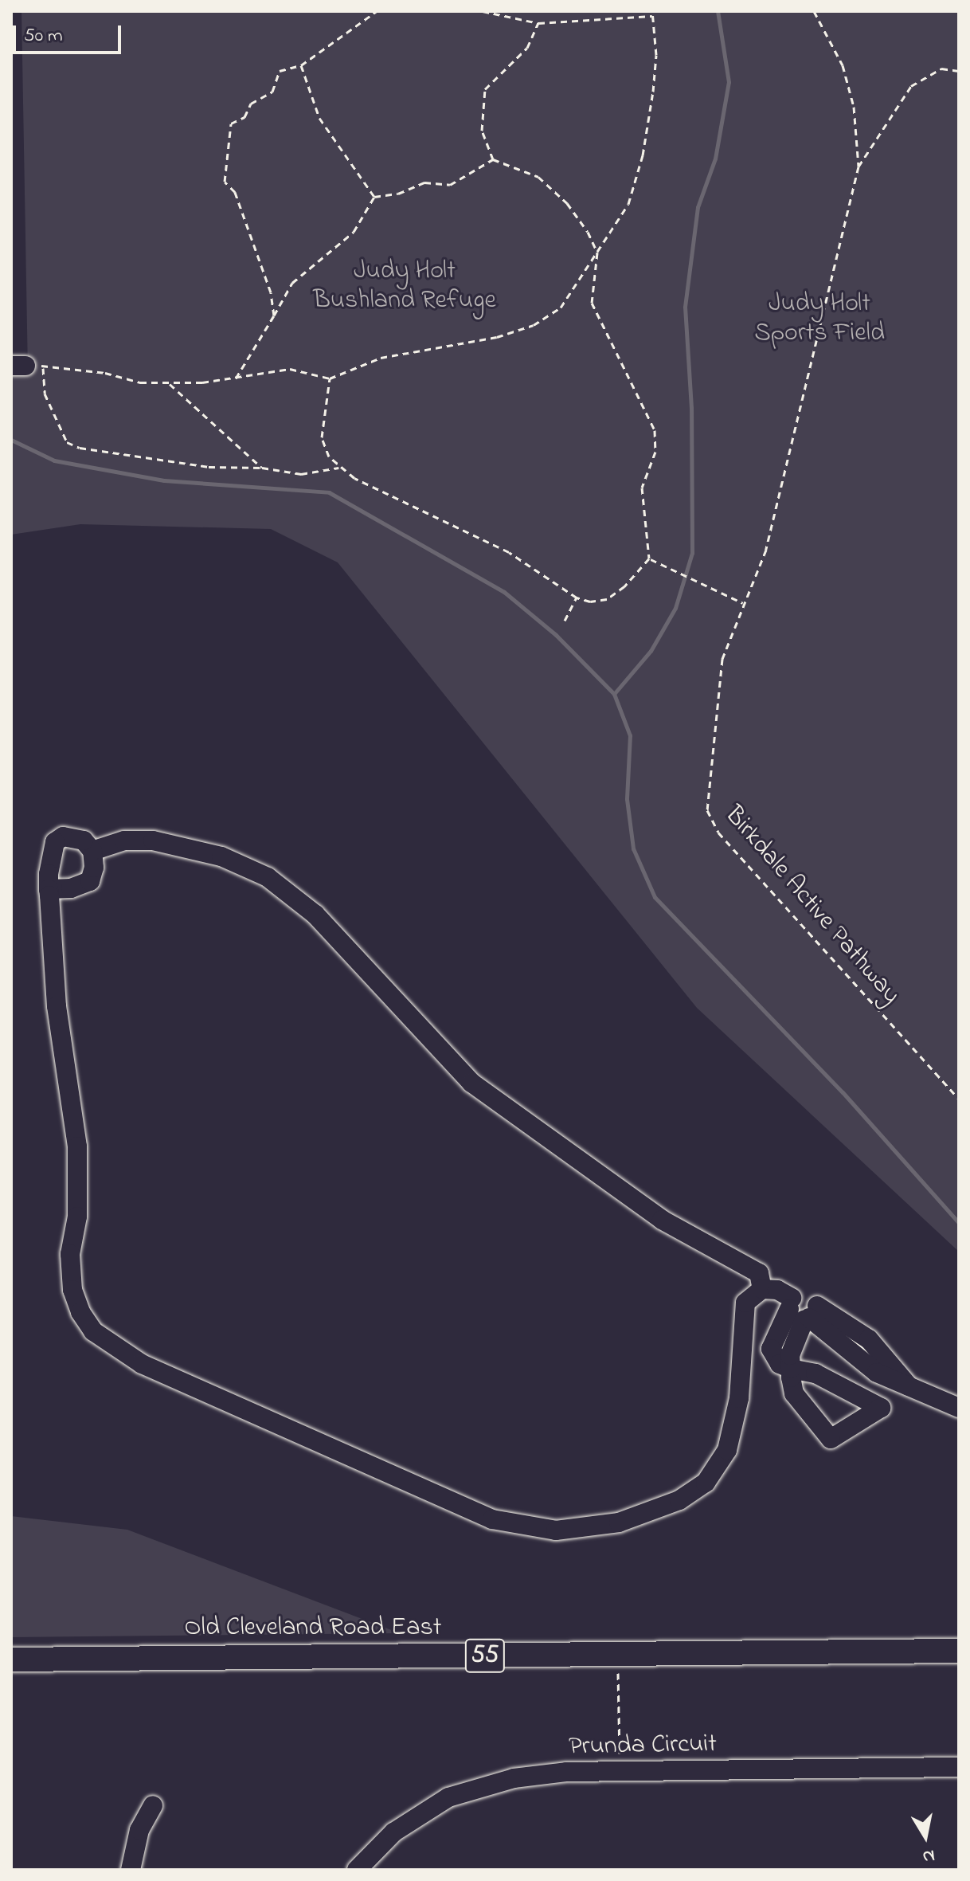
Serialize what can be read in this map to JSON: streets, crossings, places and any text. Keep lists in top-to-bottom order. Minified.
{"streets":{"main road":["Old Cleveland Road East","55"],"street":["Prunda Circuit"],"path":["Birkdale Active Pathway"]},"parks":["Judy Holt Bushland Refuge","Judy Holt Sports Field"],"scale_bar":"50 m","north":"bottom"}
